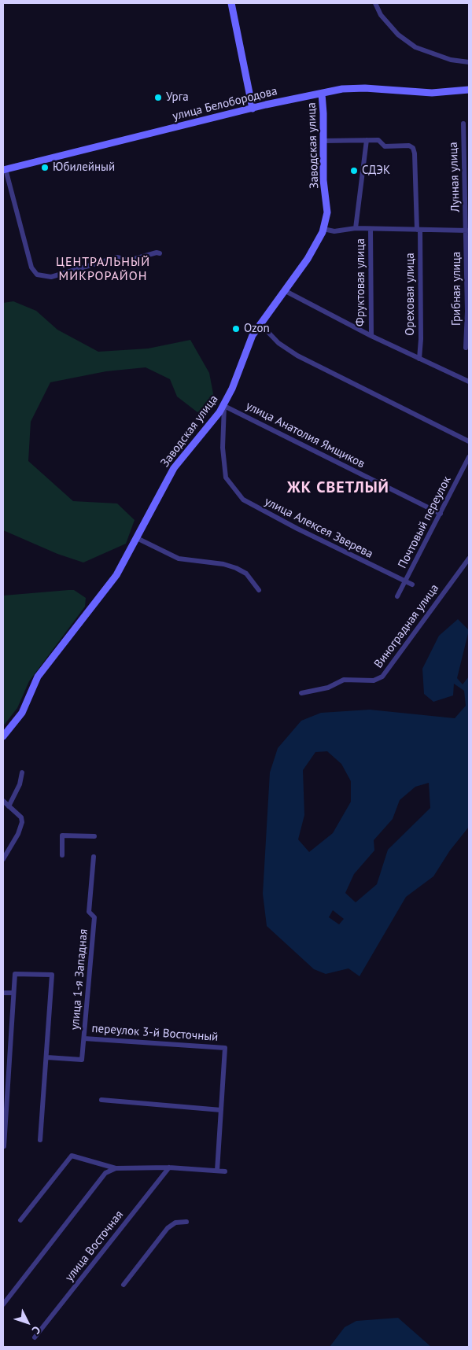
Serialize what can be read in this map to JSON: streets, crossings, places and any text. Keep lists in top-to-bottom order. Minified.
{"streets":{"street":["улица Белобородова","Заводская улица","Лунная улица","Фруктовая улица","Грибная улица","Ореховая улица","улица Анатолия Ямщиков","Почтовый переулок","улица Алексея Зверева","Виноградная улица","улица 1-я Западная","переулок 3-й Восточный","улица Восточная"]},"crossings":[["улица Белобородова","Заводская улица"],["Заводская улица","улица Анатолия Ямщиков"],["Заводская улица","улица Алексея Зверева"],["Лунная улица","Грибная улица"],["улица Анатолия Ямщиков","Почтовый переулок"],["улица Анатолия Ямщиков","улица Алексея Зверева"],["Почтовый переулок","улица Алексея Зверева"],["улица 1-я Западная","переулок 3-й Восточный"]],"districts":["ЦЕНТРАЛЬНЫЙ МИКРОРАЙОН","ЖК СВЕТЛЫЙ"],"places":["Урга","Юбилейный","СДЭК","Ozon"],"north":"bottom right"}
